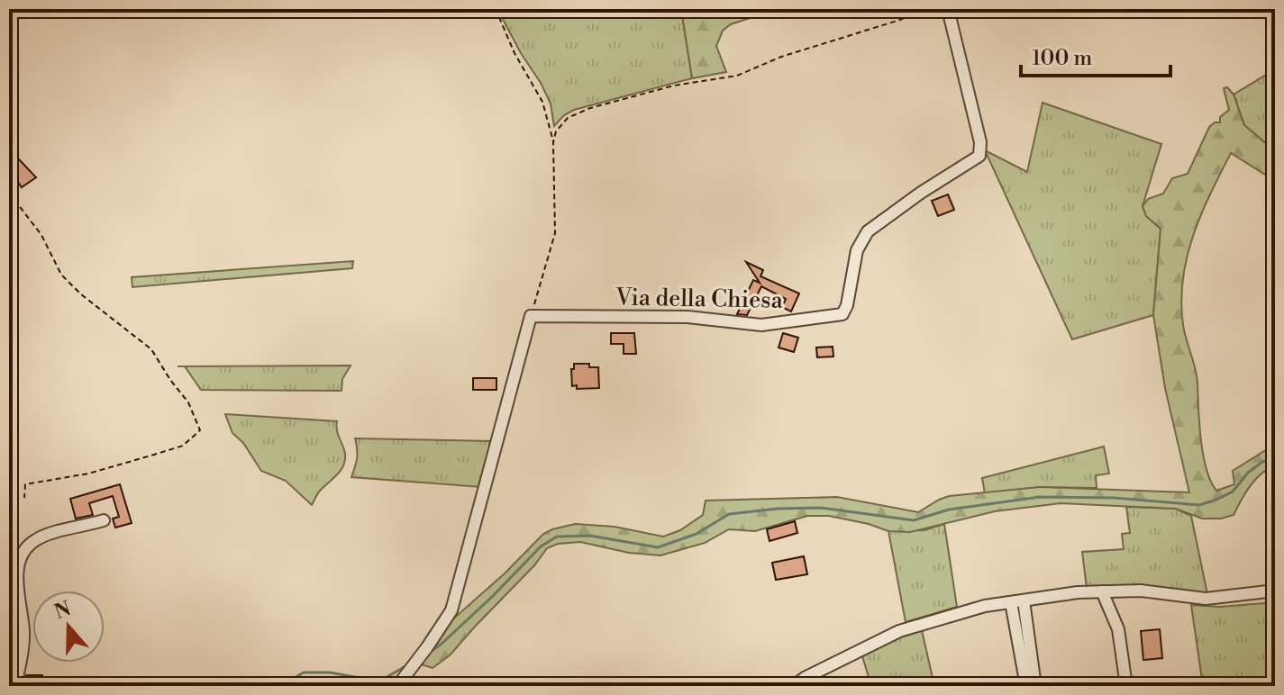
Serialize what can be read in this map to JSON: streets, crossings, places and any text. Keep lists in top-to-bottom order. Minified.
{"streets":{"street":["Via della Chiesa"]},"scale_bar":"100 m","north":"top"}
